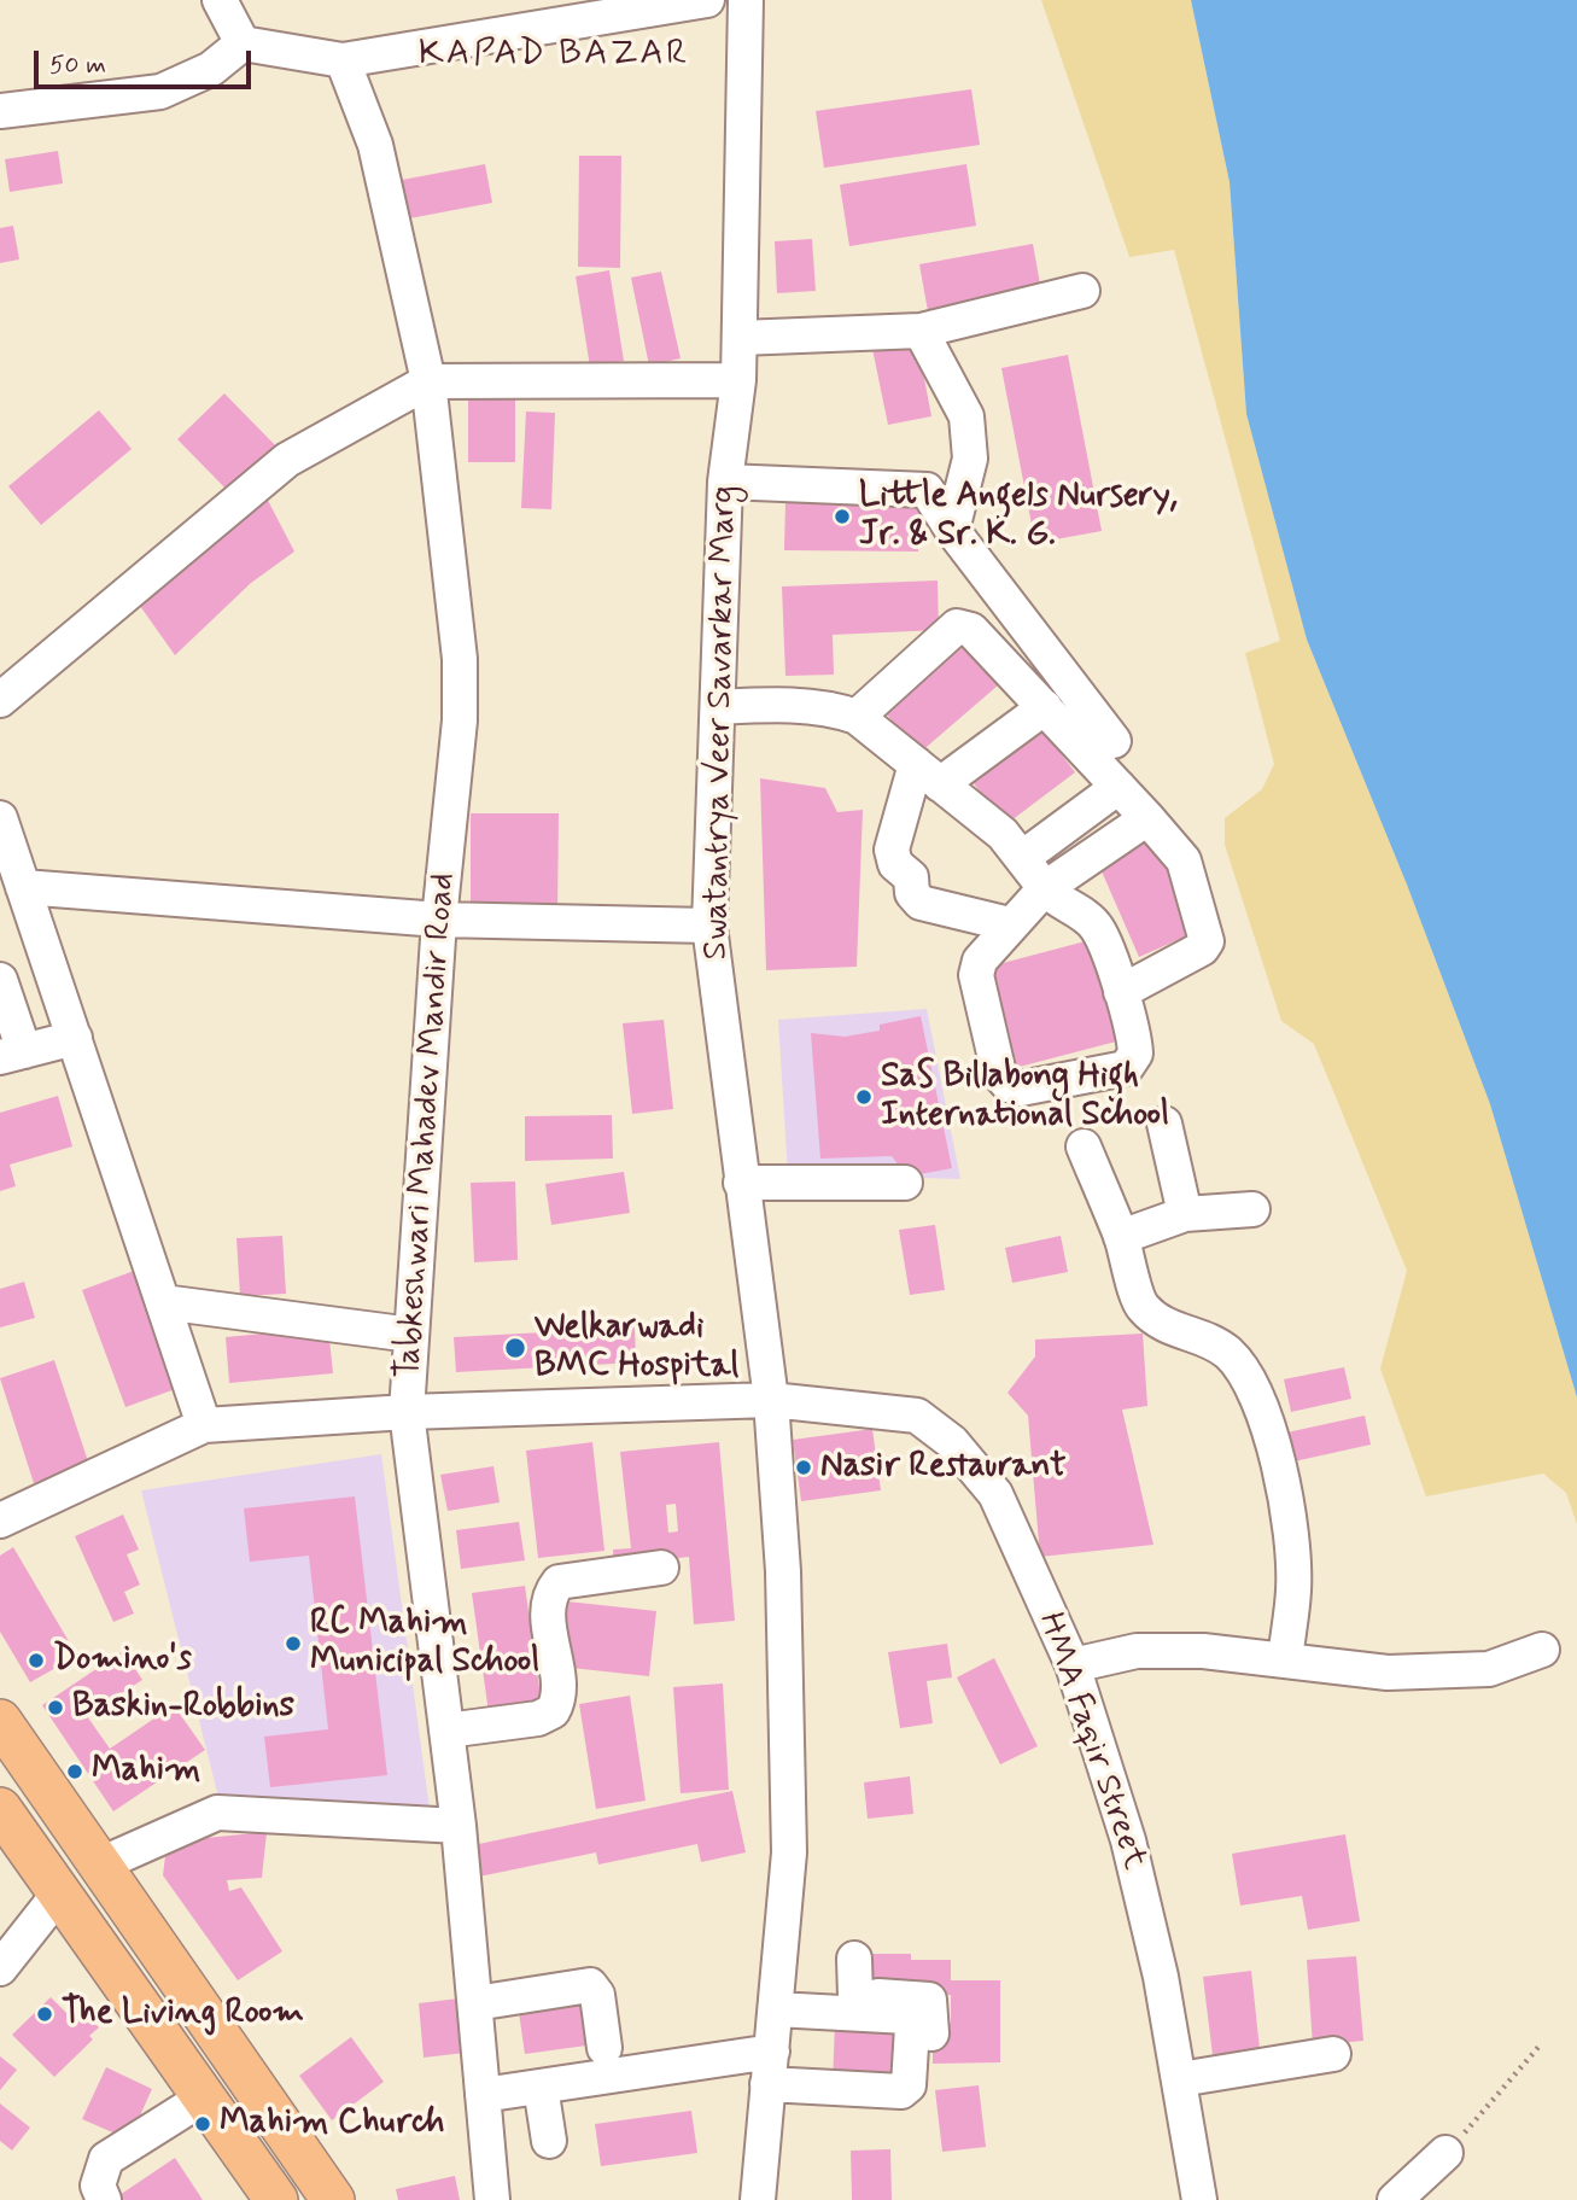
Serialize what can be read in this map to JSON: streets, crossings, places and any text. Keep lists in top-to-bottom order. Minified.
{"streets":{"street":["Swatantrya Veer Savarkar Marg","Tabkeshwari Mahadev Mandir Road","HMA Faqir Street"]},"crossings":[["Swatantrya Veer Savarkar Marg","HMA Faqir Street"],["Tabkeshwari Mahadev Mandir Road","HMA Faqir Street"]],"districts":["KAPAD BAZAR"],"places":["Little Angels Nursery, Jr. & Sr. K. G.","SaS Billabong High International School","Welkarwadi BMC Hospital","Nasir Restaurant","RC Mahim Municipal School","Domino's","Baskin-Robbins","Mahim","The Living Room","Mahim Church"],"scale_bar":"50 m"}
